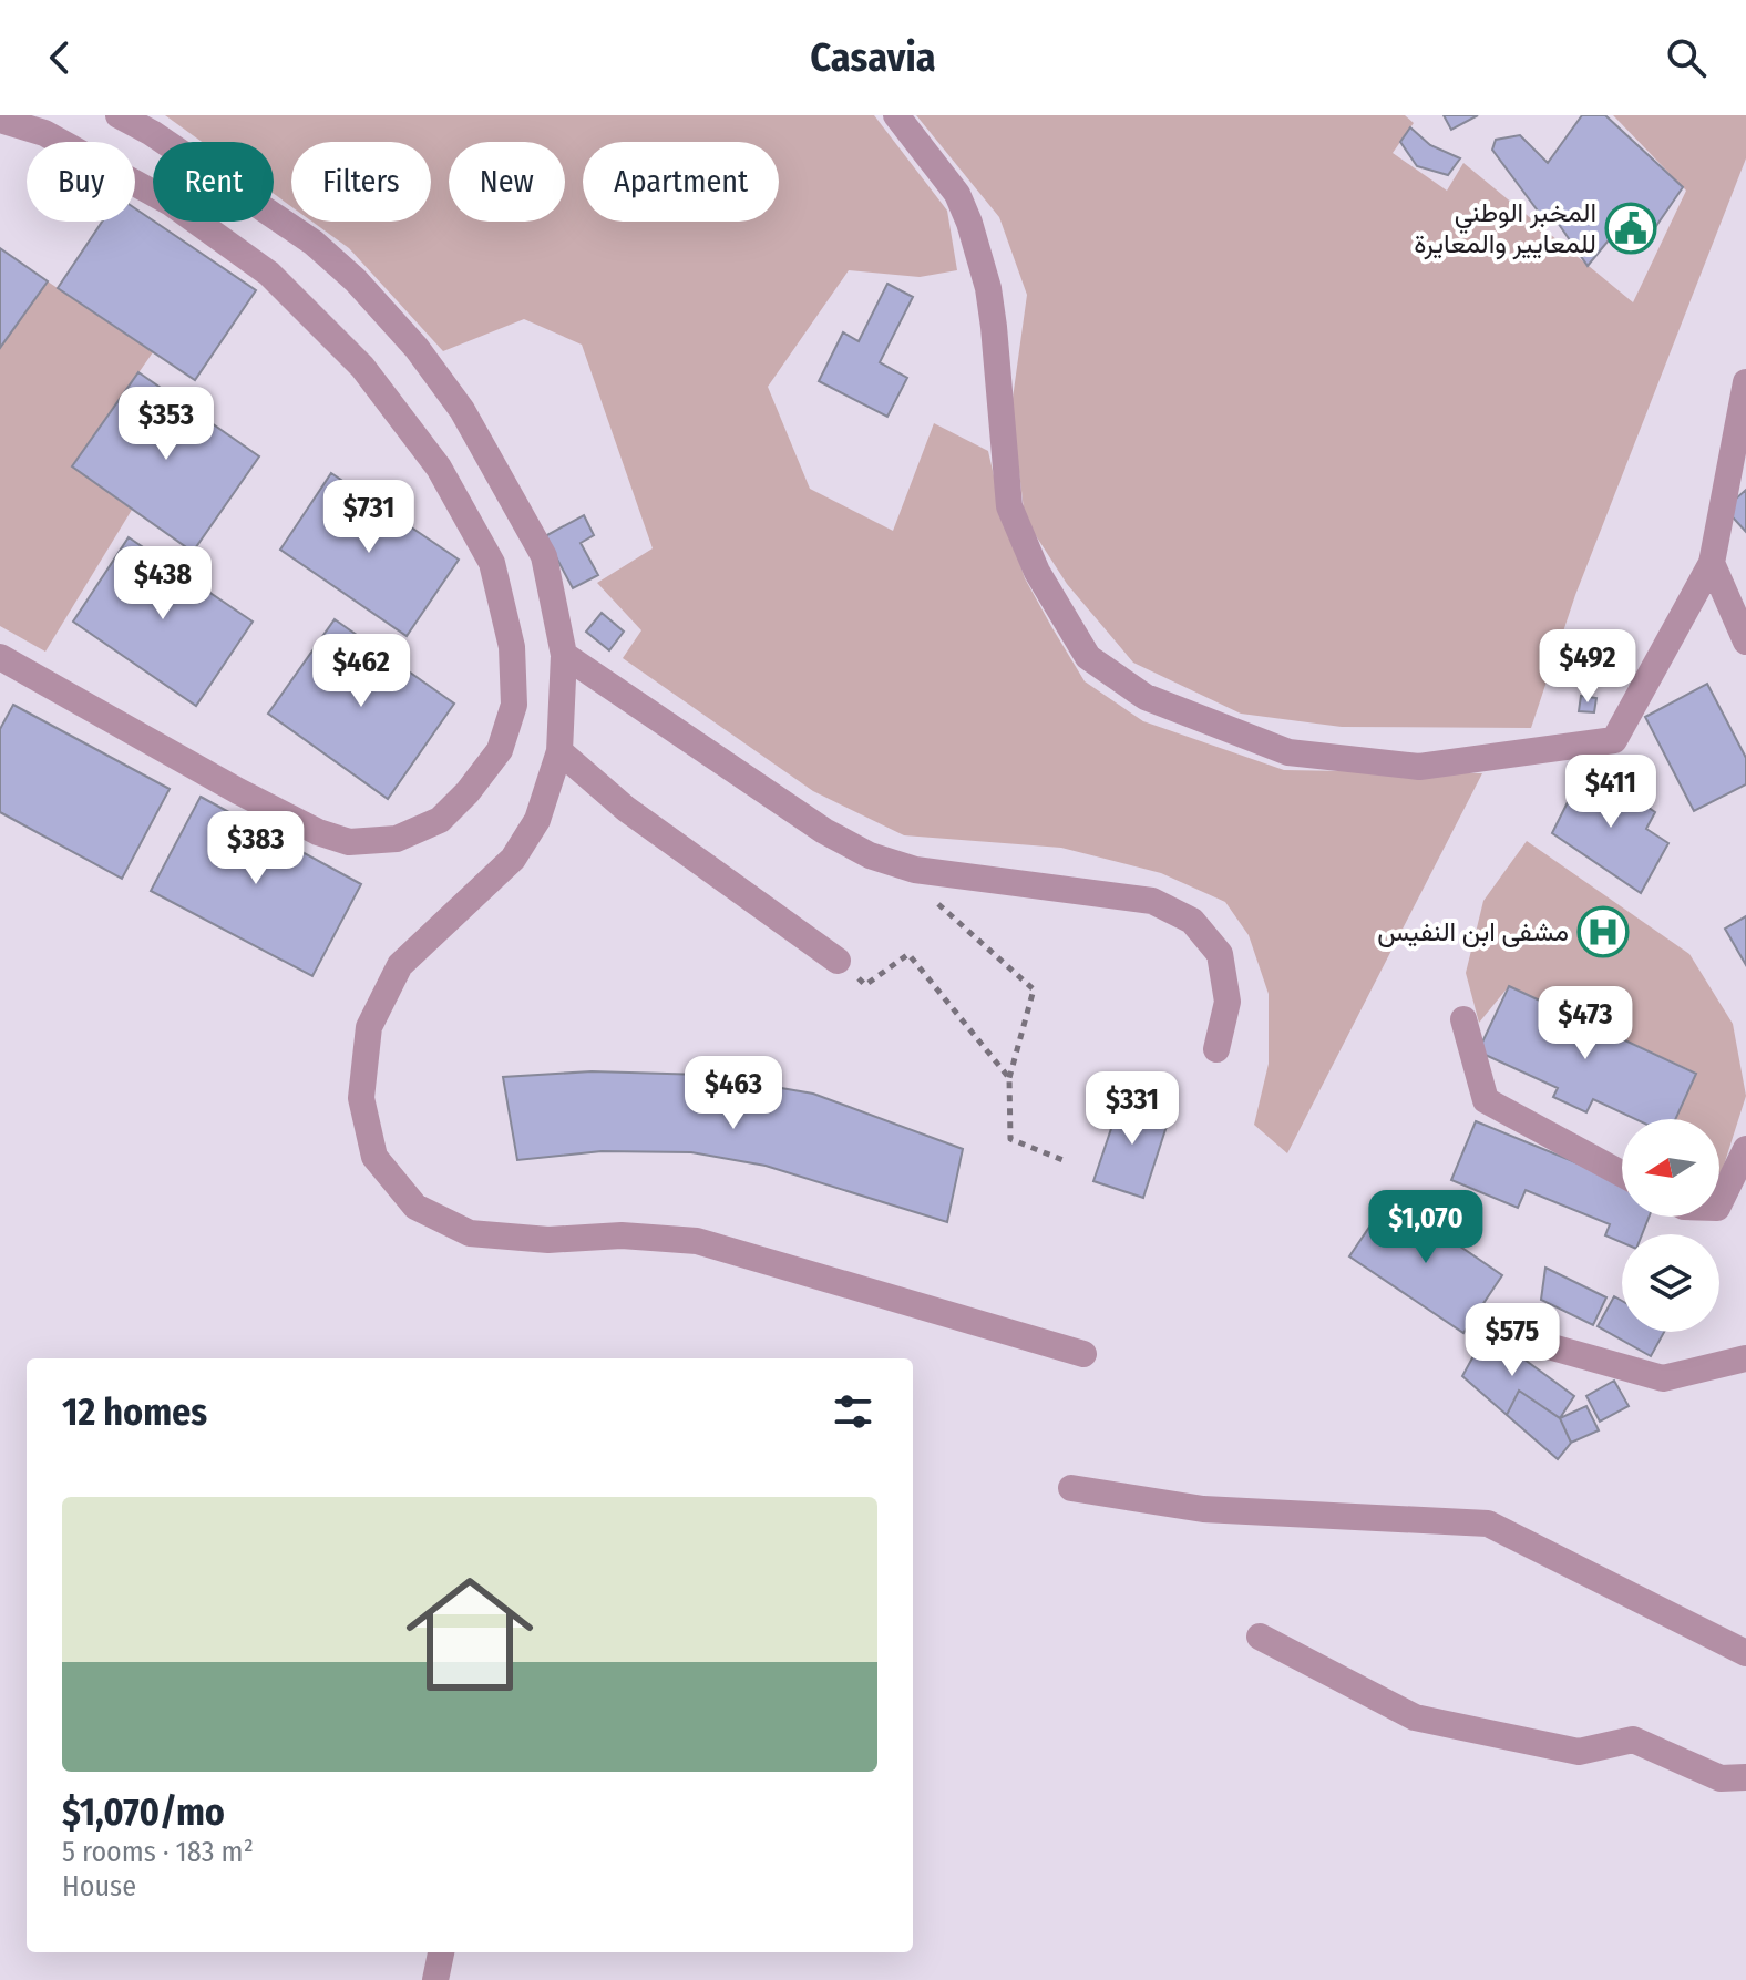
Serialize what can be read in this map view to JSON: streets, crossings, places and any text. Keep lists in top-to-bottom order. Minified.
{"places":{"public building":["المخبر الوطني للمعايير والمعايرة"],"hospital":["مشفى ابن النفيس"]},"north":"left","page":{"header":"Casavia","chip":["Buy","Rent","Filters","New","Apartment"],"price":["$353","$731","$438","$492","$462","$411","$383","$473","$463","$331","$1,070","$575"],"heading":"12 homes","list":[{"name":"$1,070/mo","note":"5 rooms · 183 m² · House"}]}}
